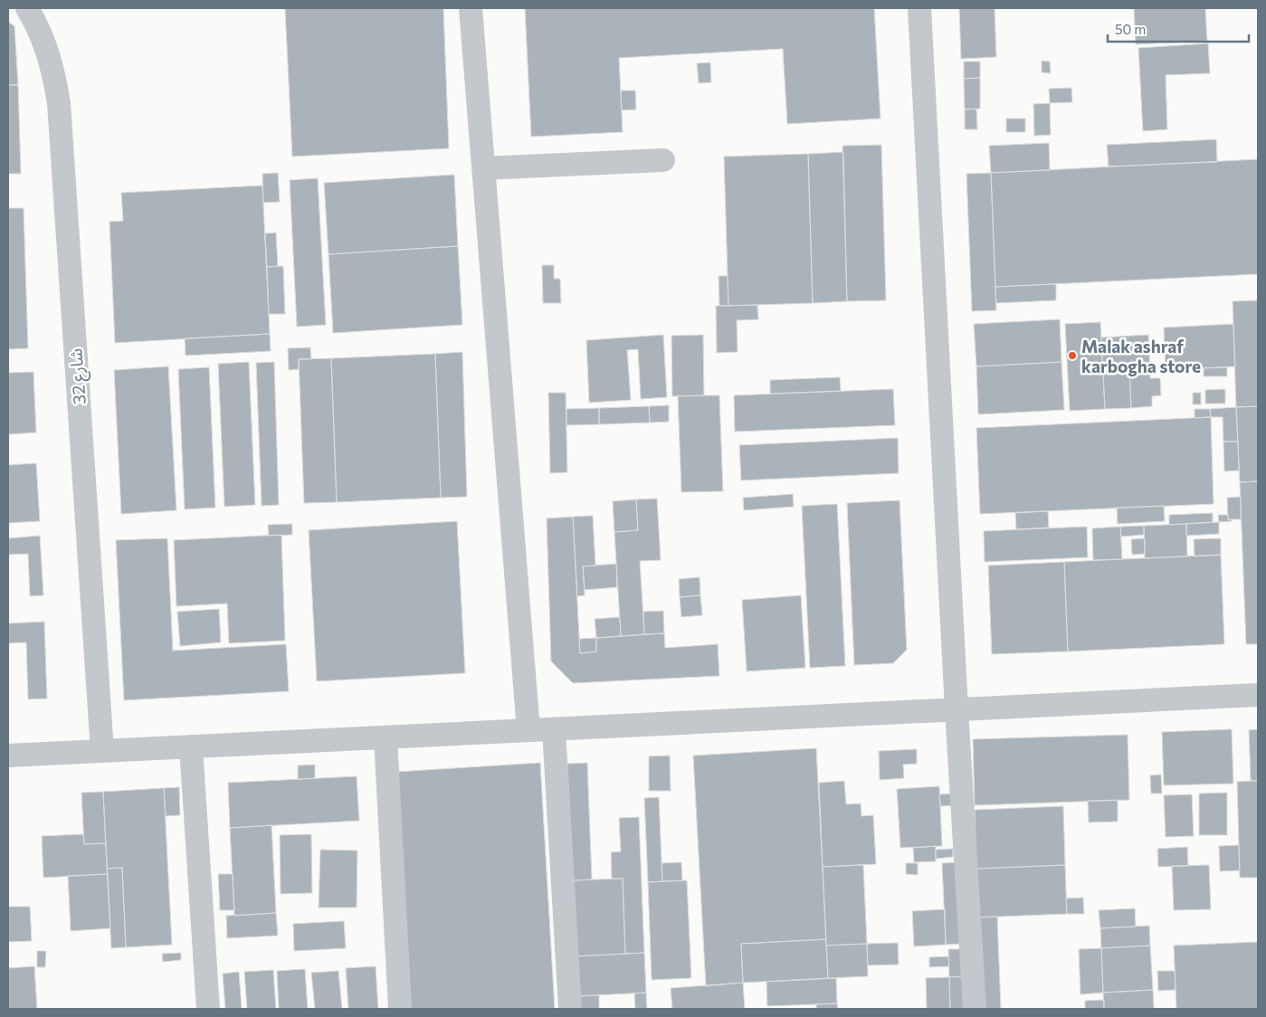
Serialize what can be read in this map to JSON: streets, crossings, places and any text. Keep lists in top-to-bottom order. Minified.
{"streets":{"lane":["شارع 32"]},"places":["Malak ashraf karbogha store"],"scale_bar":"50 m"}
